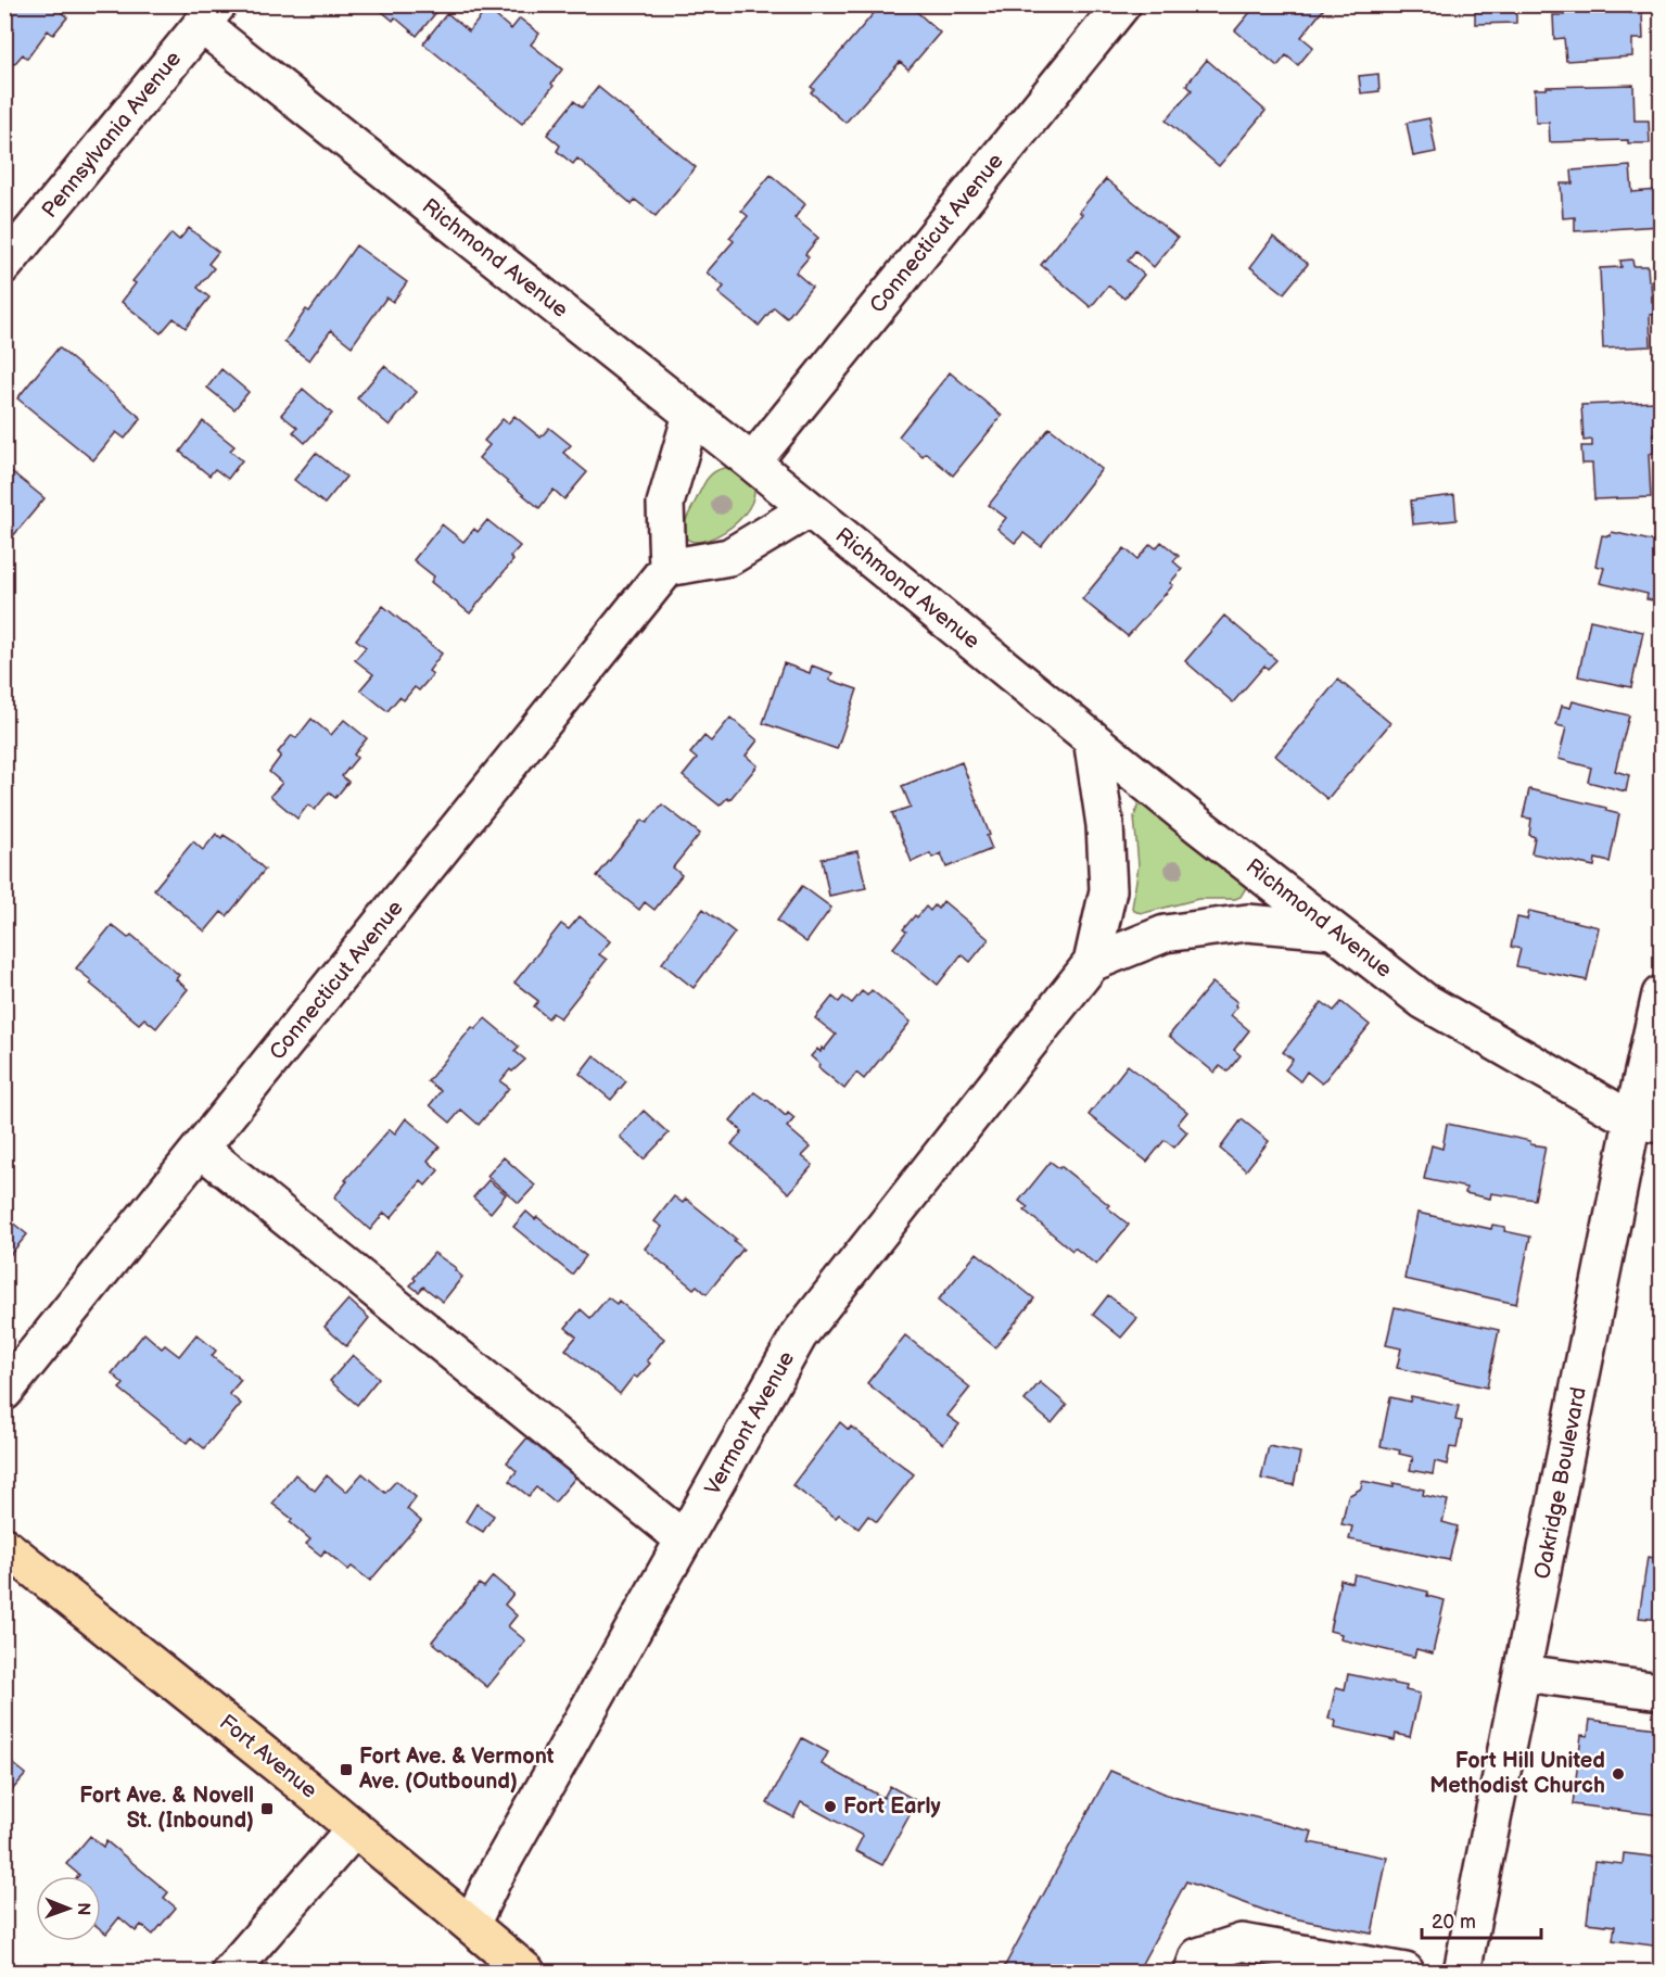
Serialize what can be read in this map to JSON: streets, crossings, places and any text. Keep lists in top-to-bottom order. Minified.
{"streets":{"main road":["Fort Avenue"],"street":["Pennsylvania Avenue","Connecticut Avenue","Richmond Avenue","Vermont Avenue","Oakridge Boulevard"]},"crossings":[["Pennsylvania Avenue","Richmond Avenue"],["Connecticut Avenue","Richmond Avenue"],["Richmond Avenue","Vermont Avenue"],["Richmond Avenue","Oakridge Boulevard"],["Vermont Avenue","Fort Avenue"]],"places":{"transit":["Fort Ave. & Vermont Ave. (Outbound)","Fort Ave. & Novell St. (Inbound)"],"other":["Fort Hill United Methodist Church","Fort Early"]},"scale_bar":"20 m","north":"right"}
